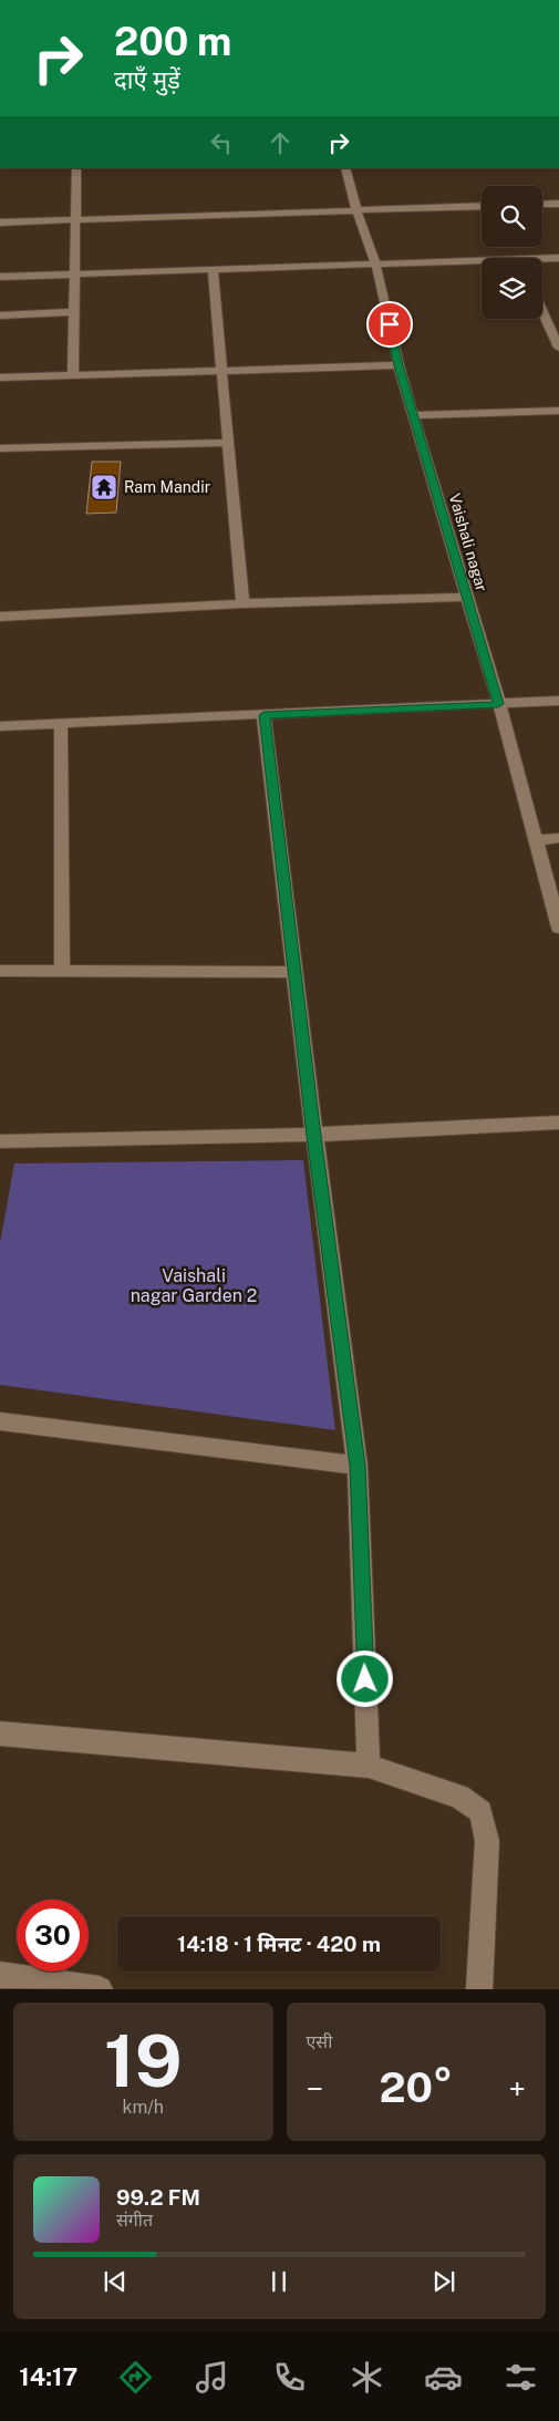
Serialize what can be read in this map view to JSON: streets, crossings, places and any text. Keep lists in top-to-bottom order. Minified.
{"streets":{"street":["Vaishali nagar"]},"parks":["Vaishali nagar Garden 2"],"places":{"temple":["Ram Mandir"]},"page":{"turn":["200 m","दाएँ मुड़ें"],"limit":"30","trip":"14:18 · 1 मिनट · 420 m","tile":[["19","km/h"],"एसी"],"heat":["−","20°","+"],"song":["99.2 FM","संगीत"],"tabs":"14:17"}}
